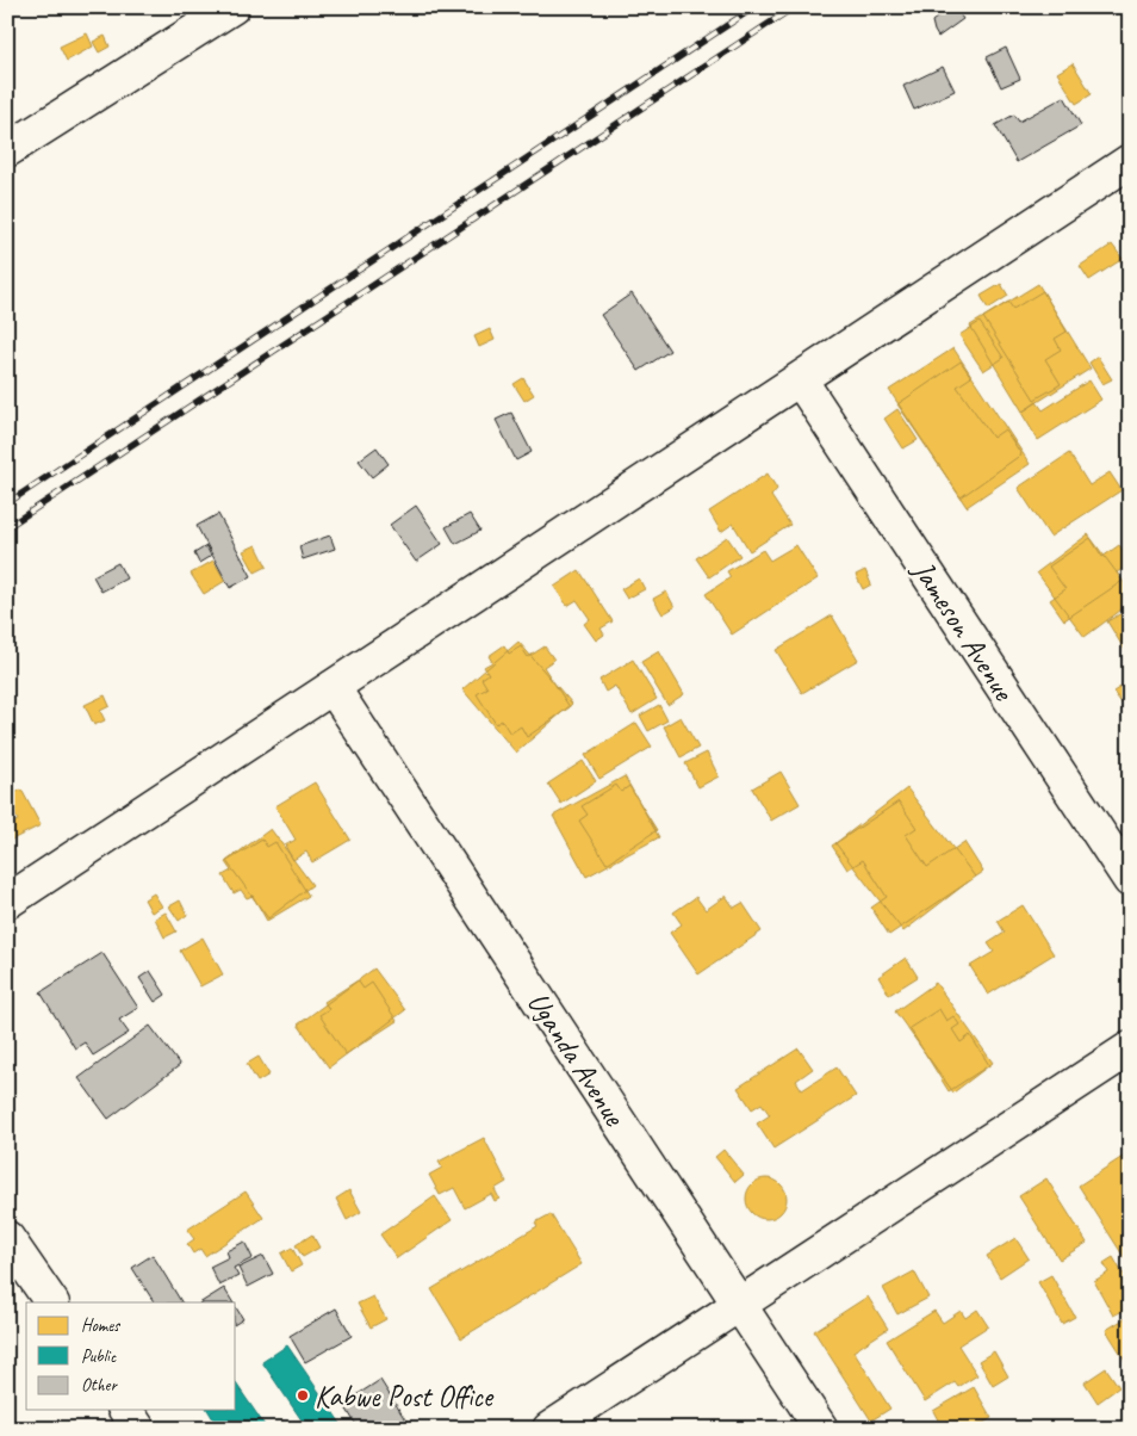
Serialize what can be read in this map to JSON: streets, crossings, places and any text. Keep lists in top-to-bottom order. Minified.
{"streets":{"street":["Jameson Avenue","Uganda Avenue"]},"places":["Kabwe Post Office"],"legend":["Homes","Public","Other"]}
